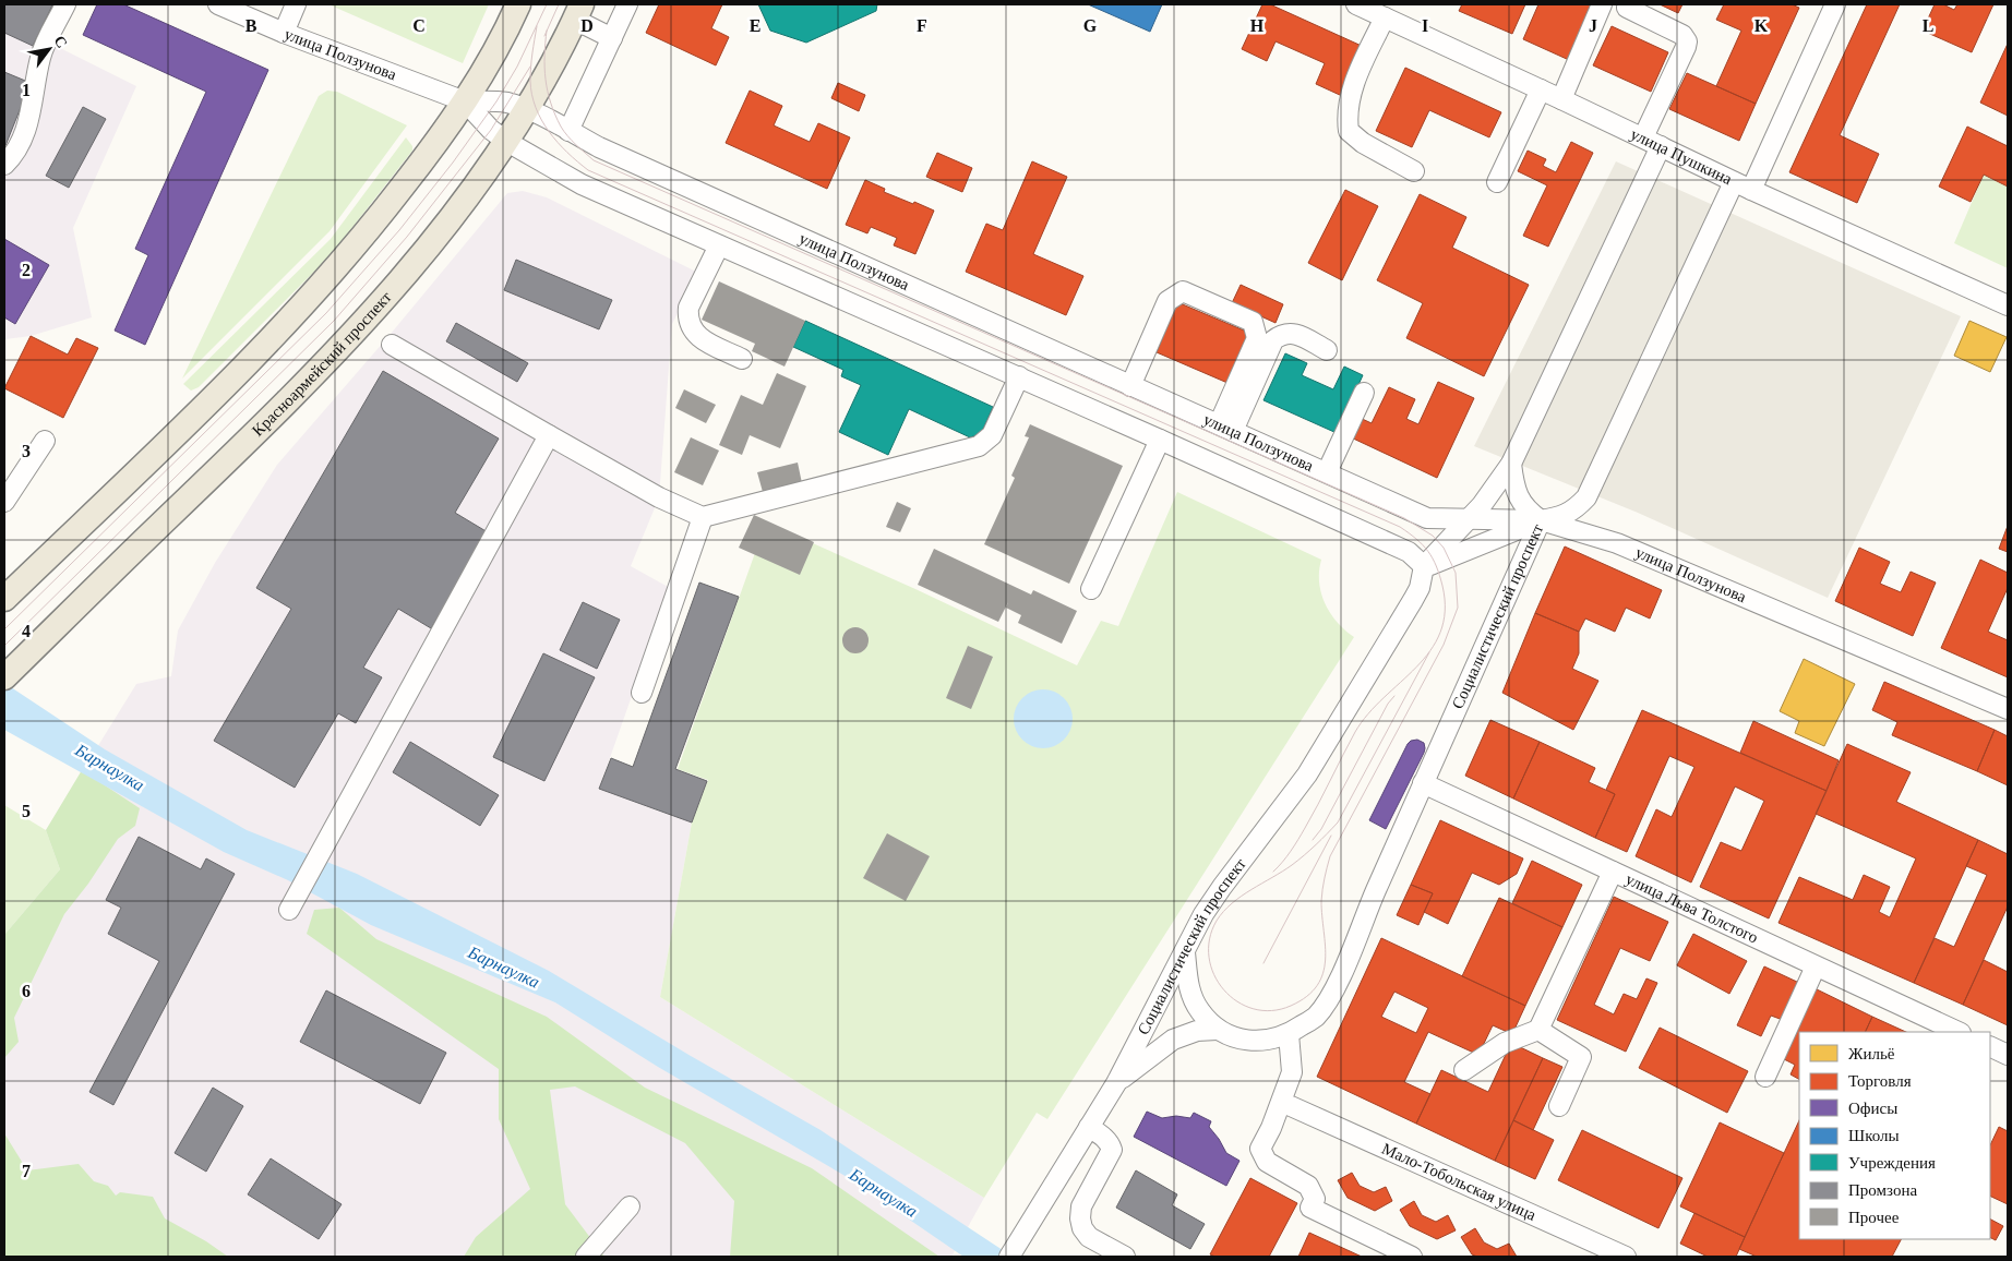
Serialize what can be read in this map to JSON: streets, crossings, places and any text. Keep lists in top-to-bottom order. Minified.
{"streets":{"main road":["Красноармейский проспект"],"street":["улица Ползунова","улица Пушкина","Социалистический проспект","улица Льва Толстого","Мало-Тобольская улица"]},"crossings":[["улица Ползунова","Красноармейский проспект"],["улица Ползунова","Социалистический проспект"],["улица Пушкина","Социалистический проспект"],["Социалистический проспект","улица Льва Толстого"]],"water":["Барнаулка"],"legend":["Жильё","Торговля","Офисы","Школы","Учреждения","Промзона","Прочее"],"north":"top right","grid":{"columns":["B","C","D","E","F","G","H","I","J","K","L"],"rows":["1","2","3","4","5","6","7"]}}
